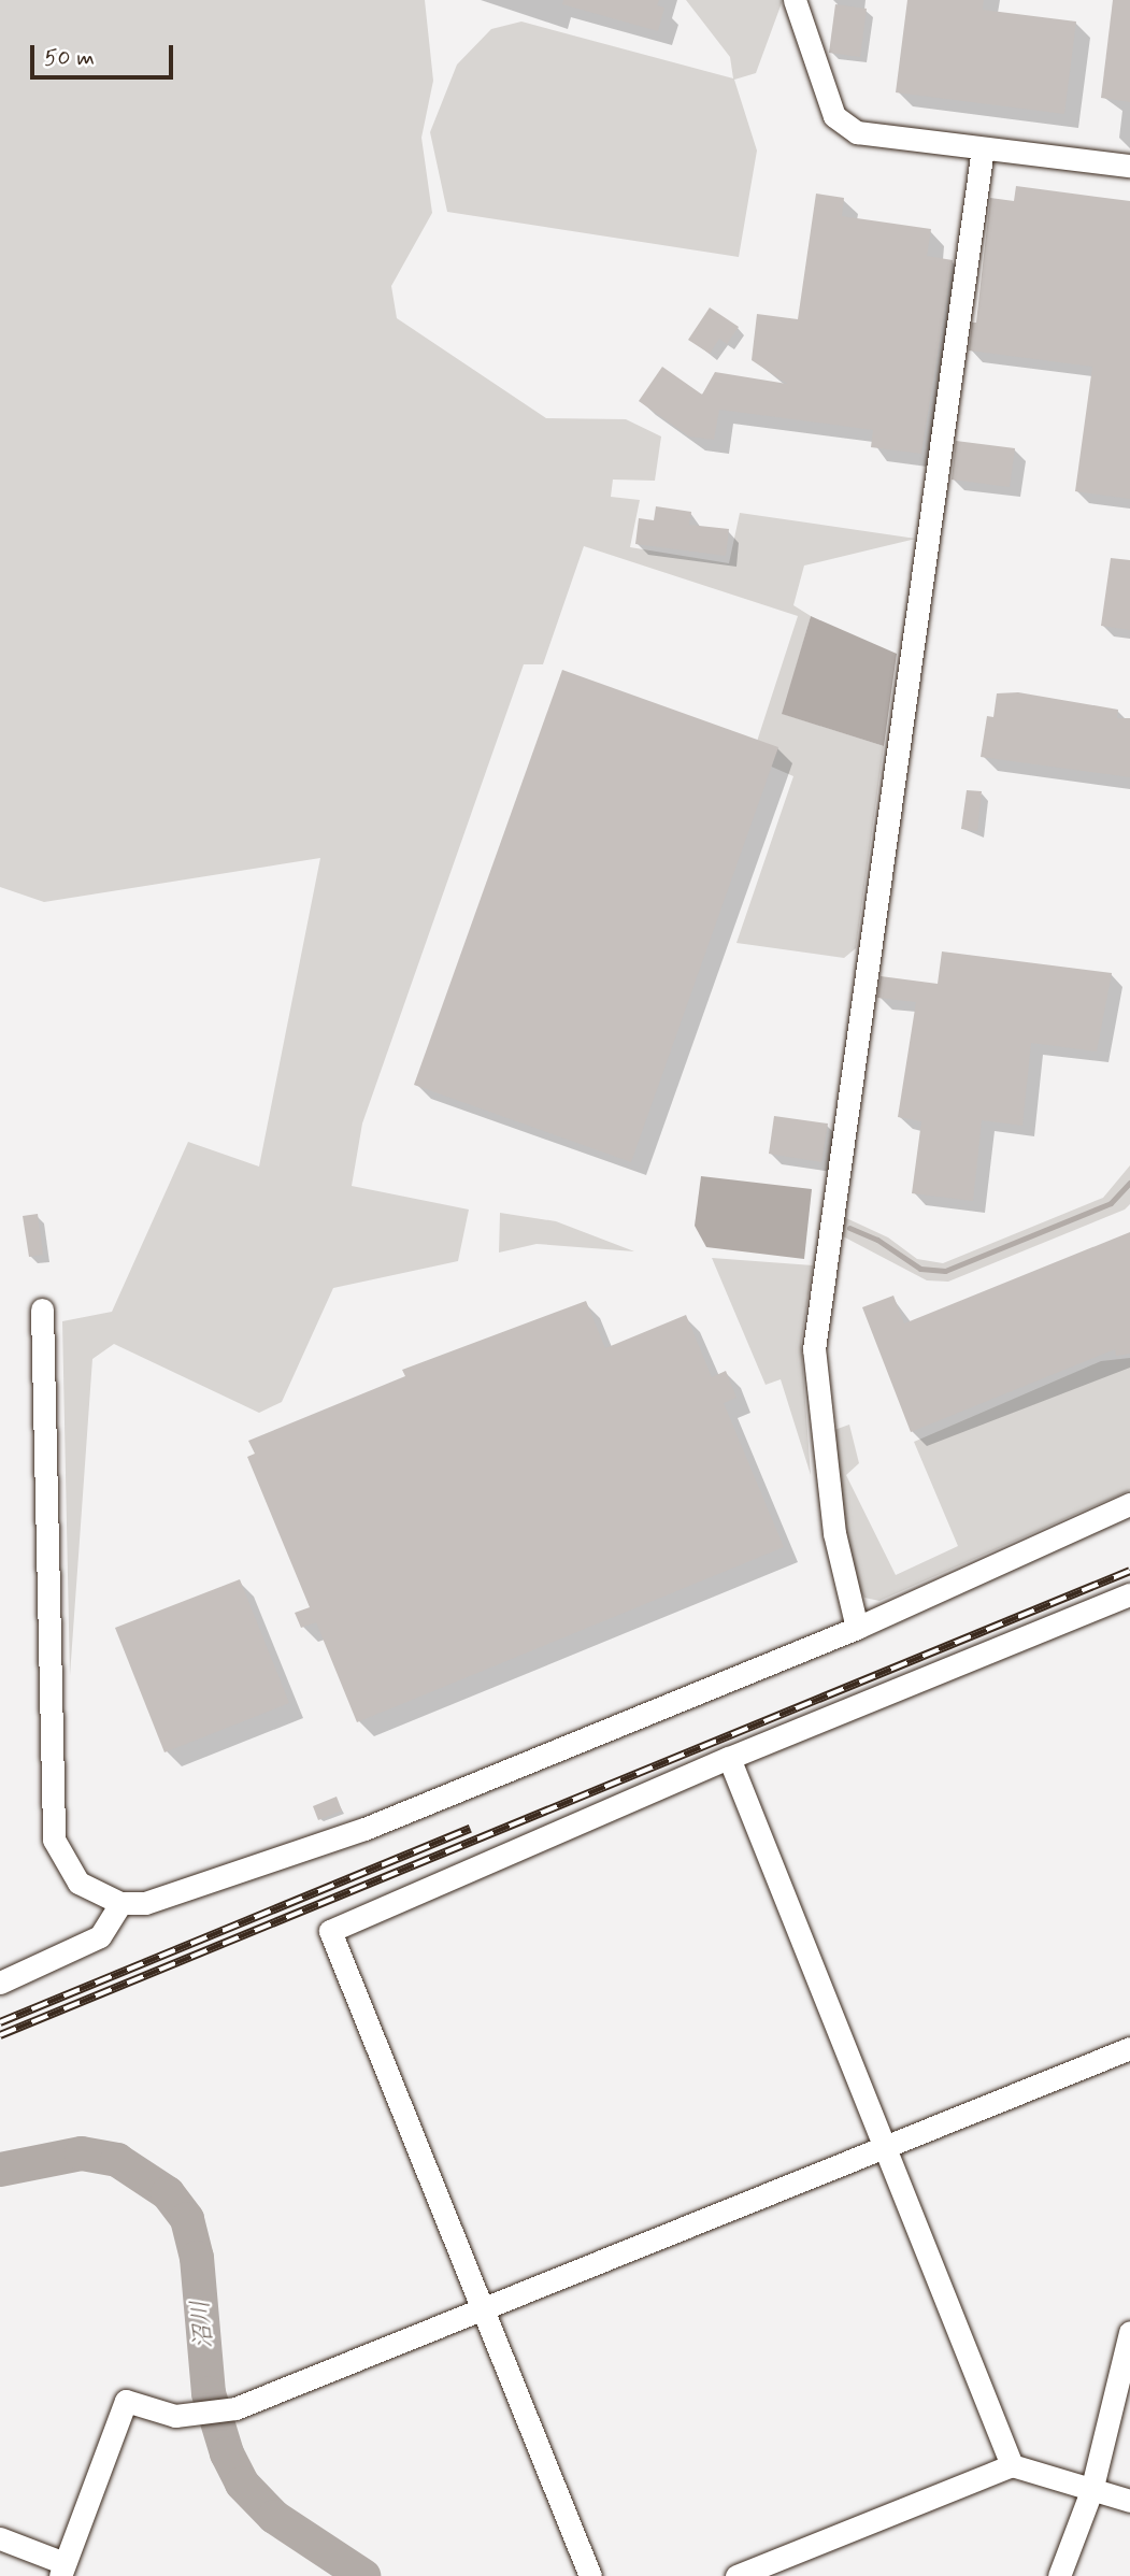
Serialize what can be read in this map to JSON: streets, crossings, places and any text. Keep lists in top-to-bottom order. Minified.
{"water":["沼川"],"scale_bar":"50 m"}
